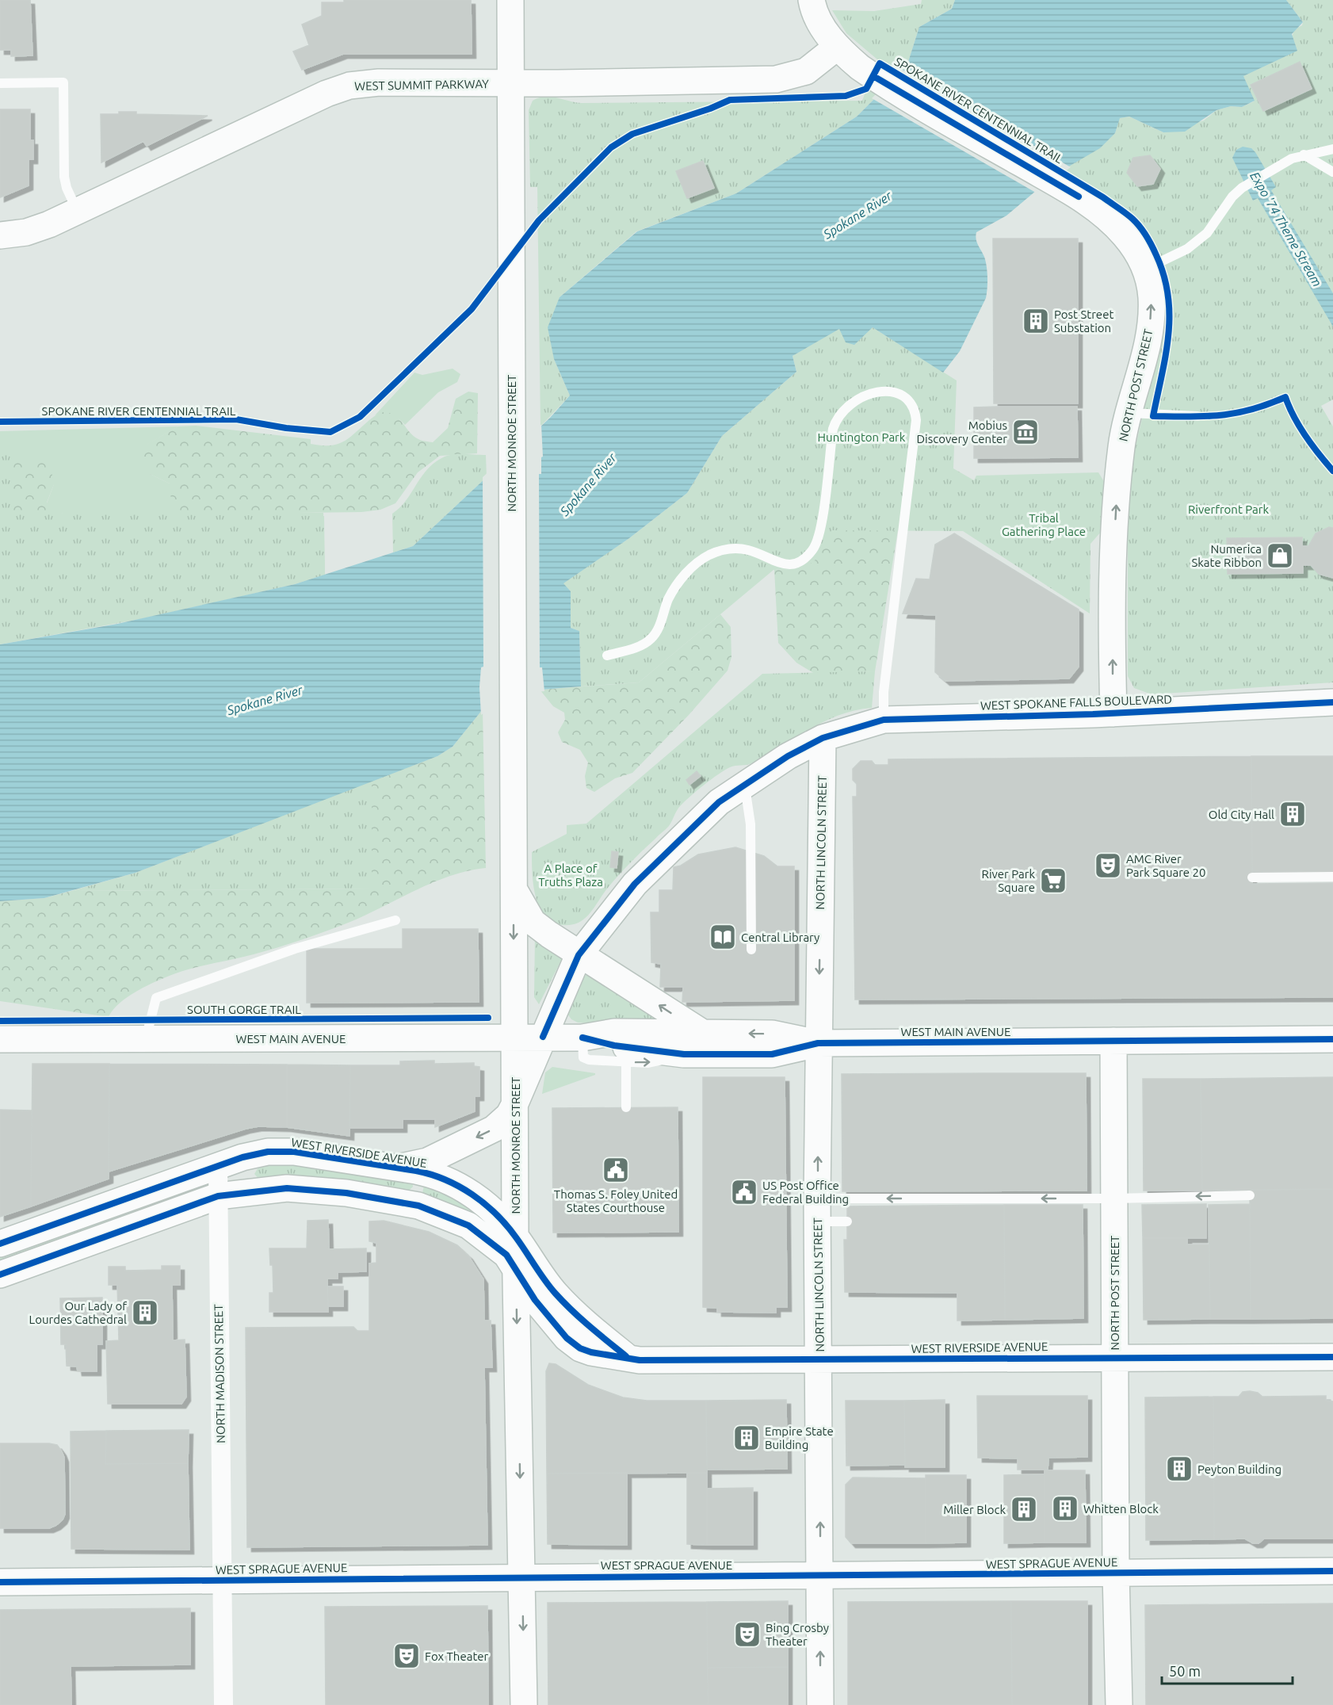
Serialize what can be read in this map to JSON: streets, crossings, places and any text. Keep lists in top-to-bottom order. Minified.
{"streets":{"street":["WEST SUMMIT PARKWAY","NORTH POST STREET","NORTH MONROE STREET","WEST SPOKANE FALLS BOULEVARD","NORTH LINCOLN STREET","WEST MAIN AVENUE","WEST RIVERSIDE AVENUE","NORTH MADISON STREET","WEST SPRAGUE AVENUE"],"cycle path":["SPOKANE RIVER CENTENNIAL TRAIL","SOUTH GORGE TRAIL"]},"crossings":[["WEST SUMMIT PARKWAY","NORTH POST STREET"],["WEST SUMMIT PARKWAY","NORTH MONROE STREET"],["NORTH POST STREET","WEST SPOKANE FALLS BOULEVARD"],["NORTH POST STREET","WEST MAIN AVENUE"],["NORTH POST STREET","WEST RIVERSIDE AVENUE"],["NORTH POST STREET","WEST SPRAGUE AVENUE"],["NORTH MONROE STREET","WEST SPOKANE FALLS BOULEVARD"],["NORTH MONROE STREET","WEST MAIN AVENUE"],["NORTH MONROE STREET","WEST RIVERSIDE AVENUE"],["NORTH MONROE STREET","WEST SPRAGUE AVENUE"],["WEST SPOKANE FALLS BOULEVARD","NORTH LINCOLN STREET"],["WEST SPOKANE FALLS BOULEVARD","WEST MAIN AVENUE"],["NORTH LINCOLN STREET","WEST MAIN AVENUE"],["NORTH LINCOLN STREET","WEST RIVERSIDE AVENUE"],["NORTH LINCOLN STREET","WEST SPRAGUE AVENUE"],["WEST RIVERSIDE AVENUE","NORTH MADISON STREET"],["NORTH MADISON STREET","WEST SPRAGUE AVENUE"]],"water":["Spokane River","Expo '74 Theme Stream"],"parks":["Huntington Park","Riverfront Park","Tribal Gathering Place","A Place of Truths Plaza"],"places":{"building":["Post Street Substation","Old City Hall","Our Lady of Lourdes Cathedral","Empire State Building","Peyton Building","Whitten Block","Miller Block"],"museum":["Mobius Discovery Center"],"shop":["Numerica Skate Ribbon"],"theatre":["AMC River Park Square 20","Bing Crosby Theater","Fox Theater"],"supermarket":["River Park Square"],"library":["Central Library"],"public building":["Thomas S. Foley United States Courthouse","US Post Office Federal Building"]},"scale_bar":"50 m"}
